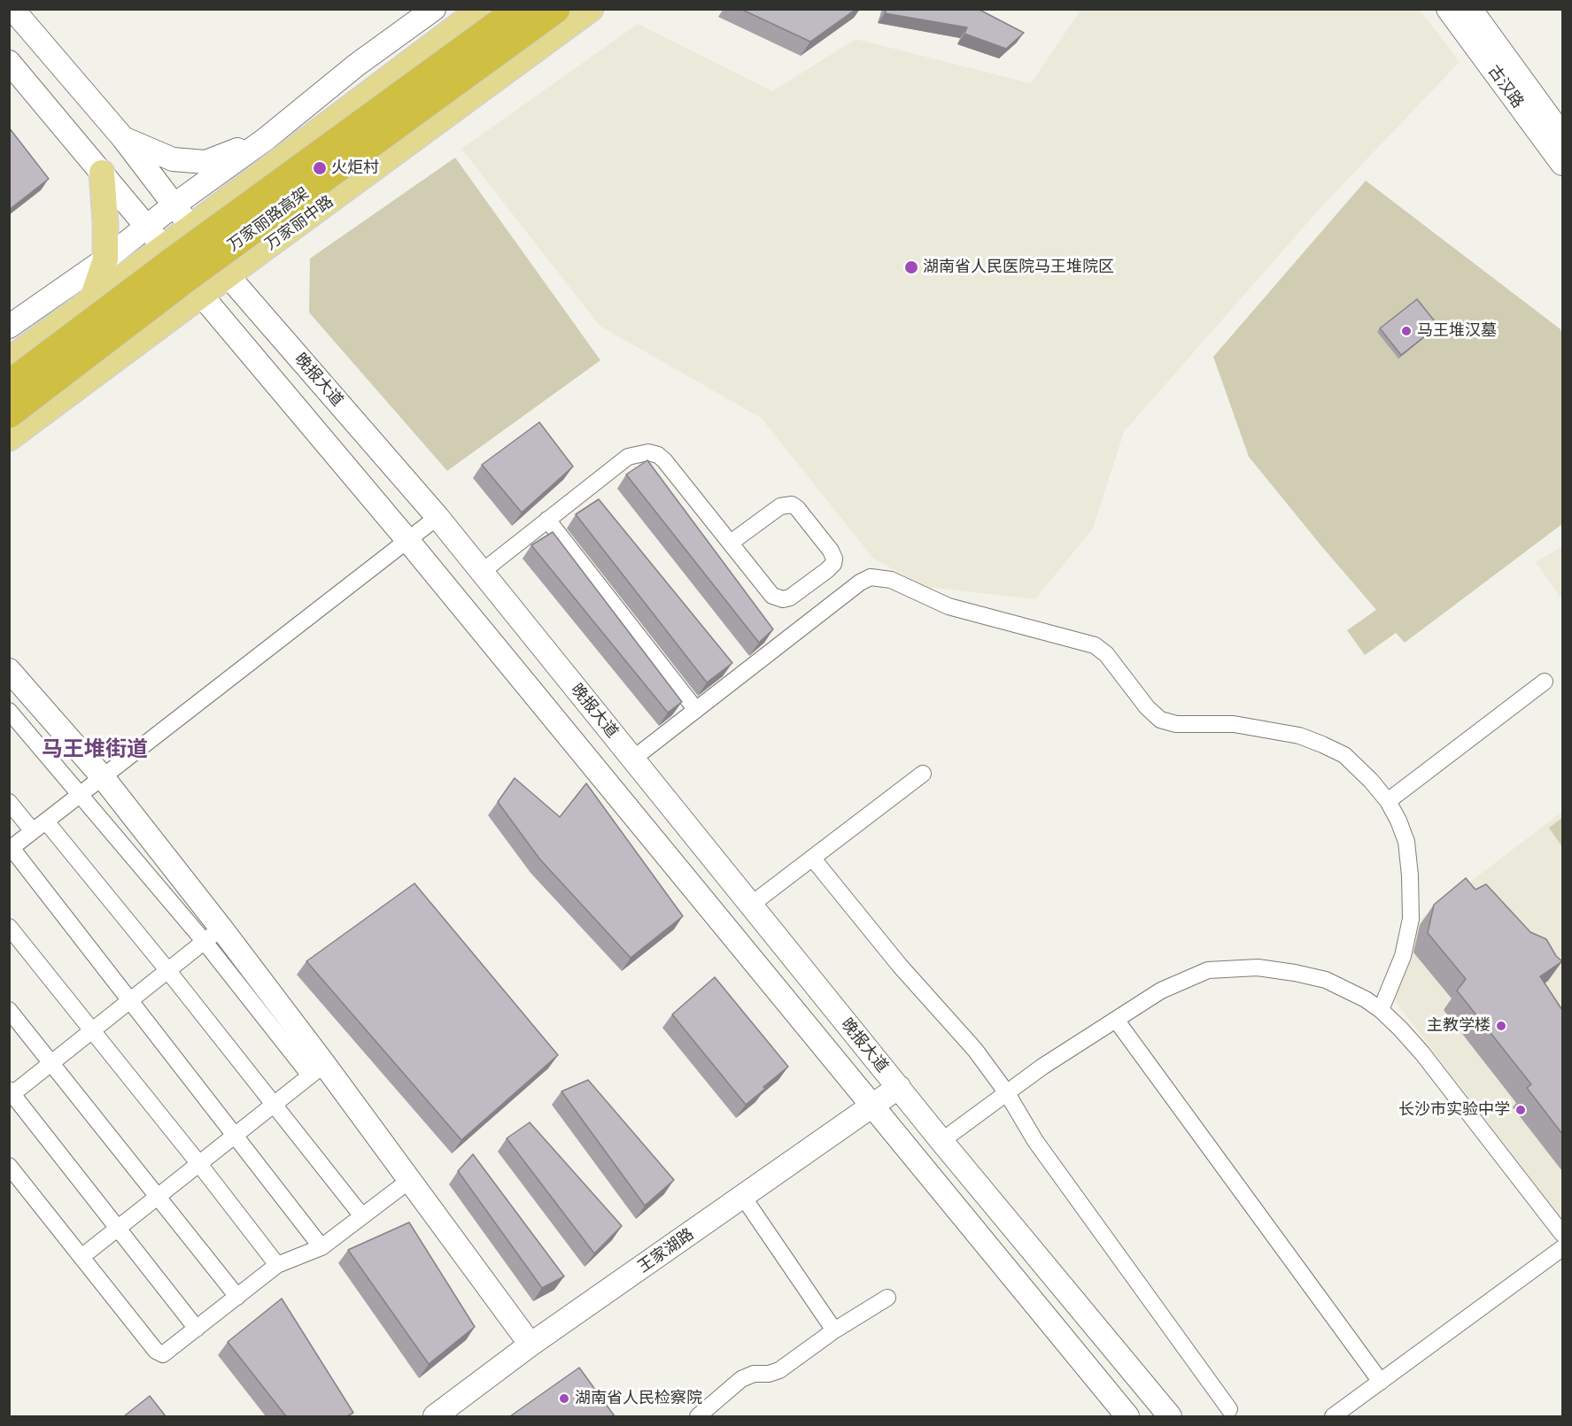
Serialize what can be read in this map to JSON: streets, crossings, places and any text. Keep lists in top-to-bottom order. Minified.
{"streets":{"highway":["万家丽路高架"],"main road":["古汉路","万家丽中路","晚报大道","王家湖路"]},"crossings":[["万家丽中路","晚报大道"],["晚报大道","王家湖路"]],"districts":["马王堆街道"],"places":["火炬村","湖南省人民医院马王堆院区","马王堆汉墓","主教学楼","长沙市实验中学","湖南省人民检察院"]}
